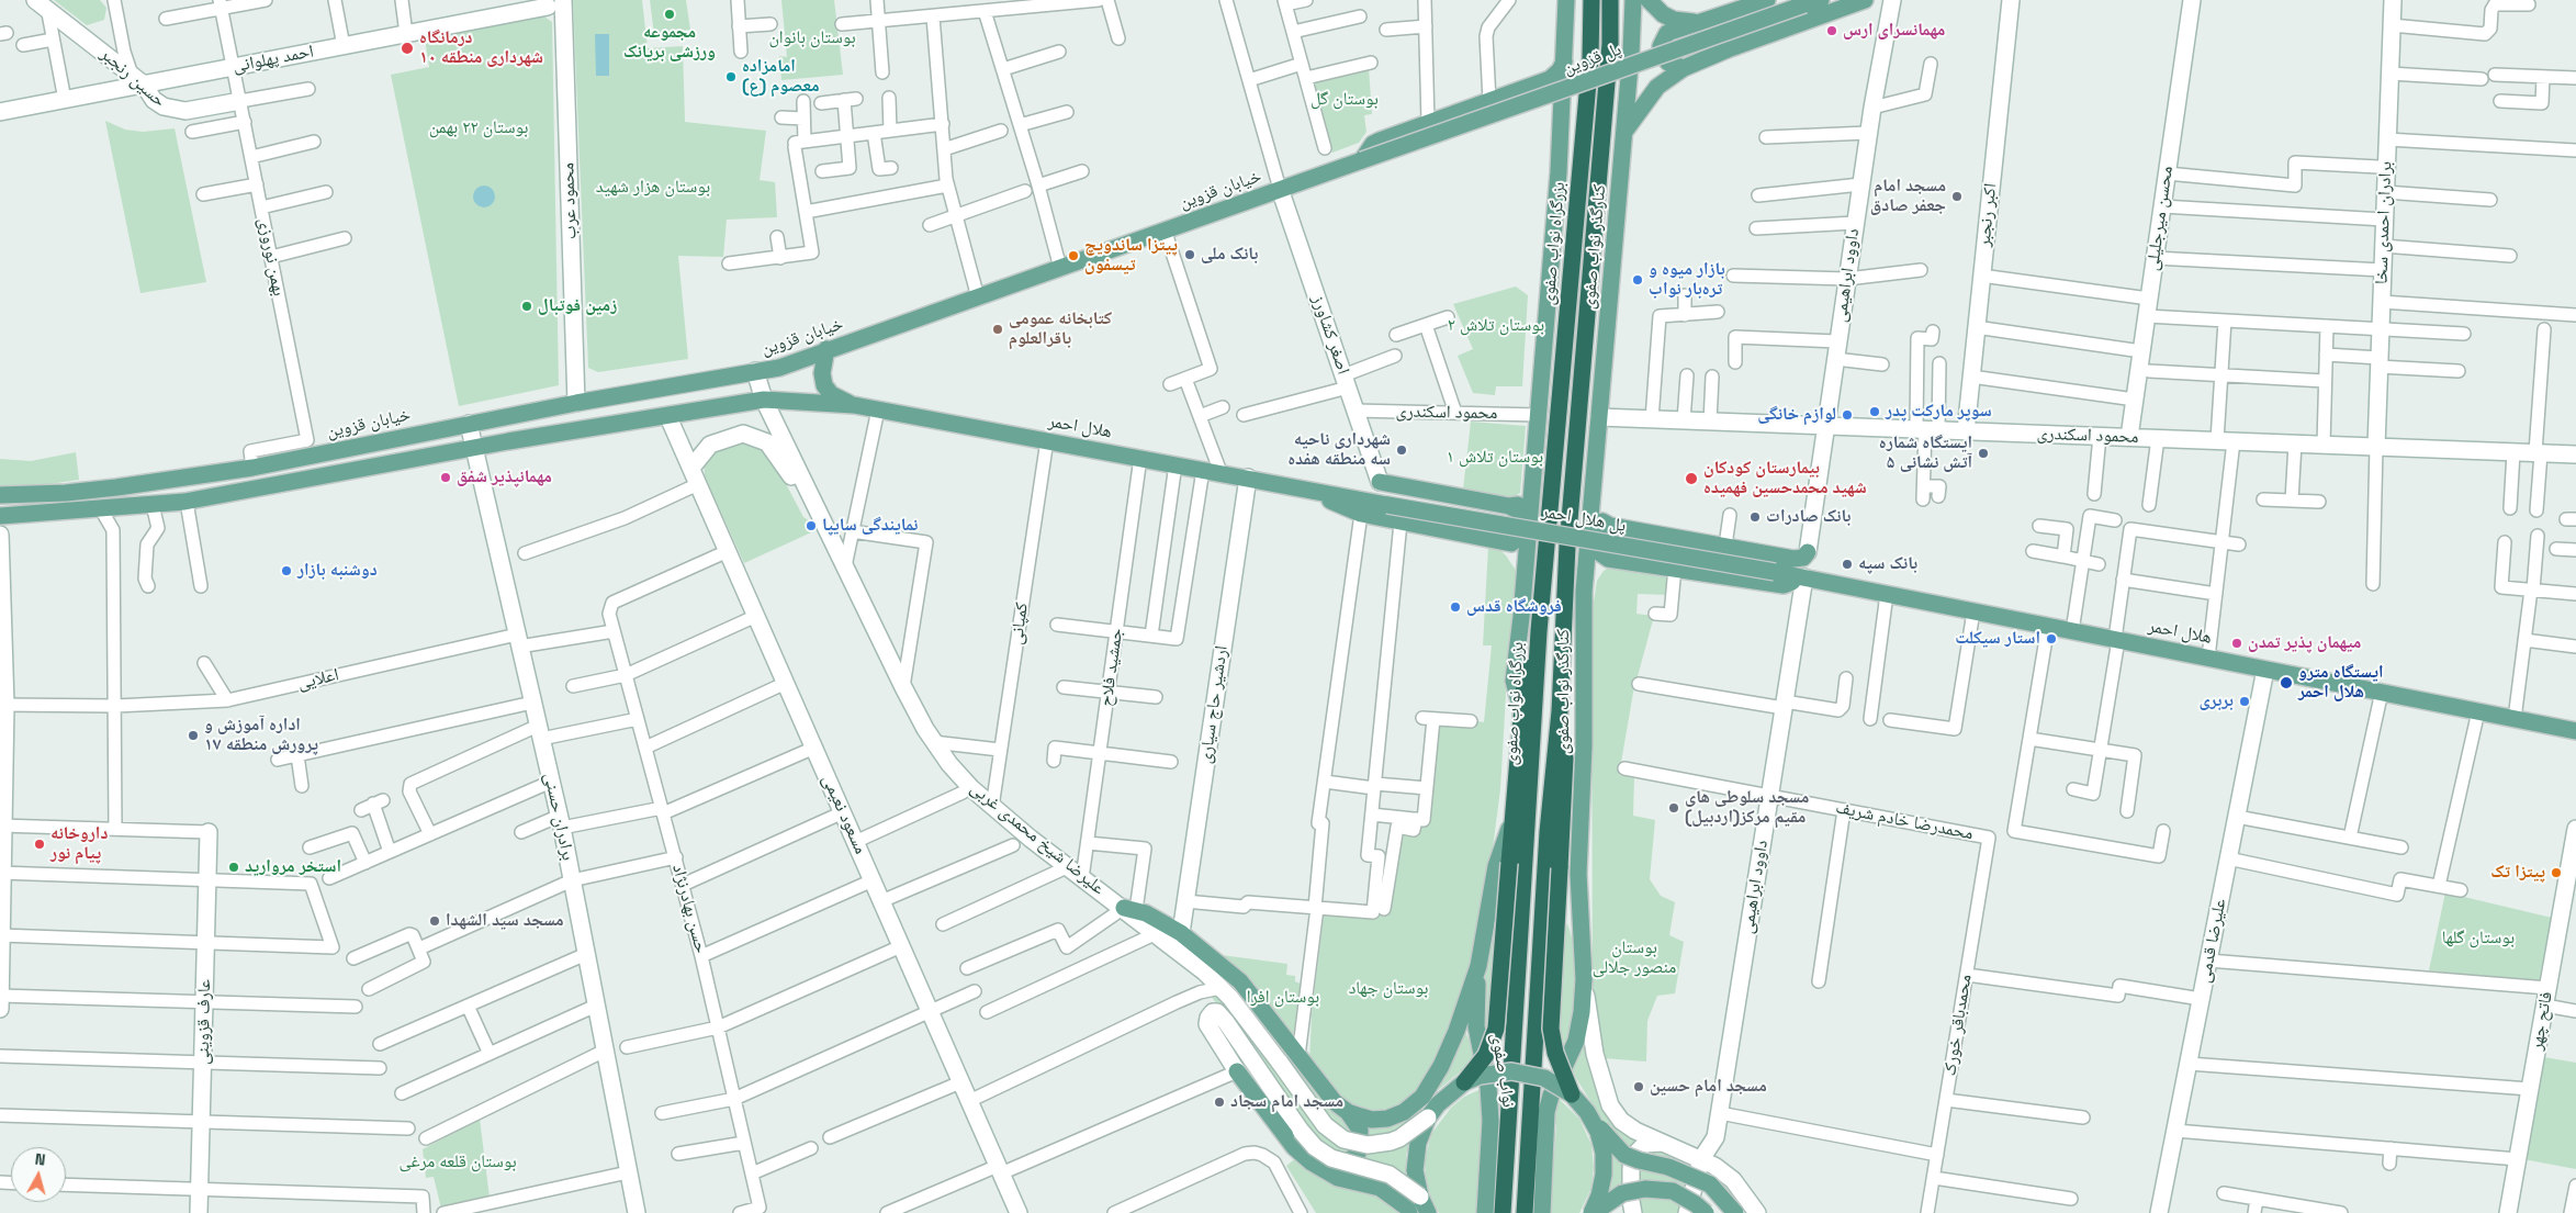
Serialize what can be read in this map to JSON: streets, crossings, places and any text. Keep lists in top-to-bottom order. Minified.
{"streets":{"highway":["بزرگراه نواب صفوی"],"main road":["پل قزوین","خیابان قزوین","کنارگذر نواب صفوی","هلال احمر","پل هلال احمر","نواب صفوی"],"street":["احمد پهلوانی","حسین رنجبر","محمود عرب","اکبر رنجبر","محسن میرجلیلی","برادران احمدی سخا","بهمن نوروزی","داوود ابراهیمی","اصغر کشاورز","محمود اسکندری","کمپانی","جمشید فلاح","اعلایی","اردشیر حاج سیاری","مسعود نعیمی","برادران حسنی","محمدرضا خادم شریف","علیرضا شیخ محمدی غربی","حسن بهادرنژاد","علیرضا قدمی","فاتح چهر","عارف قزوینی","محمدباقر خورک"]},"crossings":[["احمد پهلوانی","حسین رنجبر"],["احمد پهلوانی","محمود عرب"],["احمد پهلوانی","بهمن نوروزی"],["پل قزوین","خیابان قزوین"],["حسین رنجبر","بهمن نوروزی"],["خیابان قزوین","محمود عرب"],["خیابان قزوین","بهمن نوروزی"],["خیابان قزوین","اصغر کشاورز"],["خیابان قزوین","برادران حسنی"],["خیابان قزوین","علیرضا شیخ محمدی غربی"],["اکبر رنجبر","محمود اسکندری"],["محسن میرجلیلی","محمود اسکندری"],["برادران احمدی سخا","محمود اسکندری"],["کنارگذر نواب صفوی","محمود اسکندری"],["داوود ابراهیمی","محمود اسکندری"],["داوود ابراهیمی","هلال احمر"],["داوود ابراهیمی","محمدرضا خادم شریف"],["اصغر کشاورز","محمود اسکندری"],["هلال احمر","پل هلال احمر"],["هلال احمر","کمپانی"],["هلال احمر","جمشید فلاح"],["هلال احمر","اردشیر حاج سیاری"],["هلال احمر","علیرضا شیخ محمدی غربی"],["هلال احمر","علیرضا قدمی"],["کمپانی","علیرضا شیخ محمدی غربی"],["جمشید فلاح","علیرضا شیخ محمدی غربی"],["اعلایی","برادران حسنی"],["اعلایی","حسن بهادرنژاد"],["مسعود نعیمی","حسن بهادرنژاد"],["محمدرضا خادم شریف","محمدباقر خورک"]],"parks":["بوستان بانوان","بوستان گل","بوستان ۲۲ بهمن","بوستان هزار شهید","بوستان تلاش ۲","بوستان تلاش ۱","بوستان گلها","بوستان منصور جلالی","بوستان جهاد","بوستان افرا","بوستان قلعه مرغی"],"places":["مجموعه ورزشی بریانک","مهمانسرای ارس","درمانگاه شهرداری منطقه ۱۰","امامزاده معصوم (ع)","مسجد امام جعفر صادق","بانک ملی","پیتزا ساندویچ تیسفون","بازار میوه و تره‌بار نواب","زمین فوتبال","کتابخانه عمومی باقرالعلوم","سوپر مارکت پدر","لوازم خانگی","شهرداری ناحیه سه منطقه هفده","ایستگاه شماره ۵ آتش نشانی","مهمانپذیر شفق","بیمارستان کودکان شهید محمدحسین فهمیده","بانک صادرات","نمایندگی سایپا","بانک سپه","دوشنبه بازار","فروشگاه قدس","استار سیکلت","میهمان پذیر تمدن","ایستگاه مترو هلال احمر","بربری","اداره آموزش و پرورش منطقه ۱۷","مسجد سلوطی های مقیم مرکز(اردبیل)","داروخانه پیام نور","استخر مروارید","پیتزا تک","مسجد سید الشهدا","مسجد امام حسین","مسجد امام سجاد"],"north":"top"}
